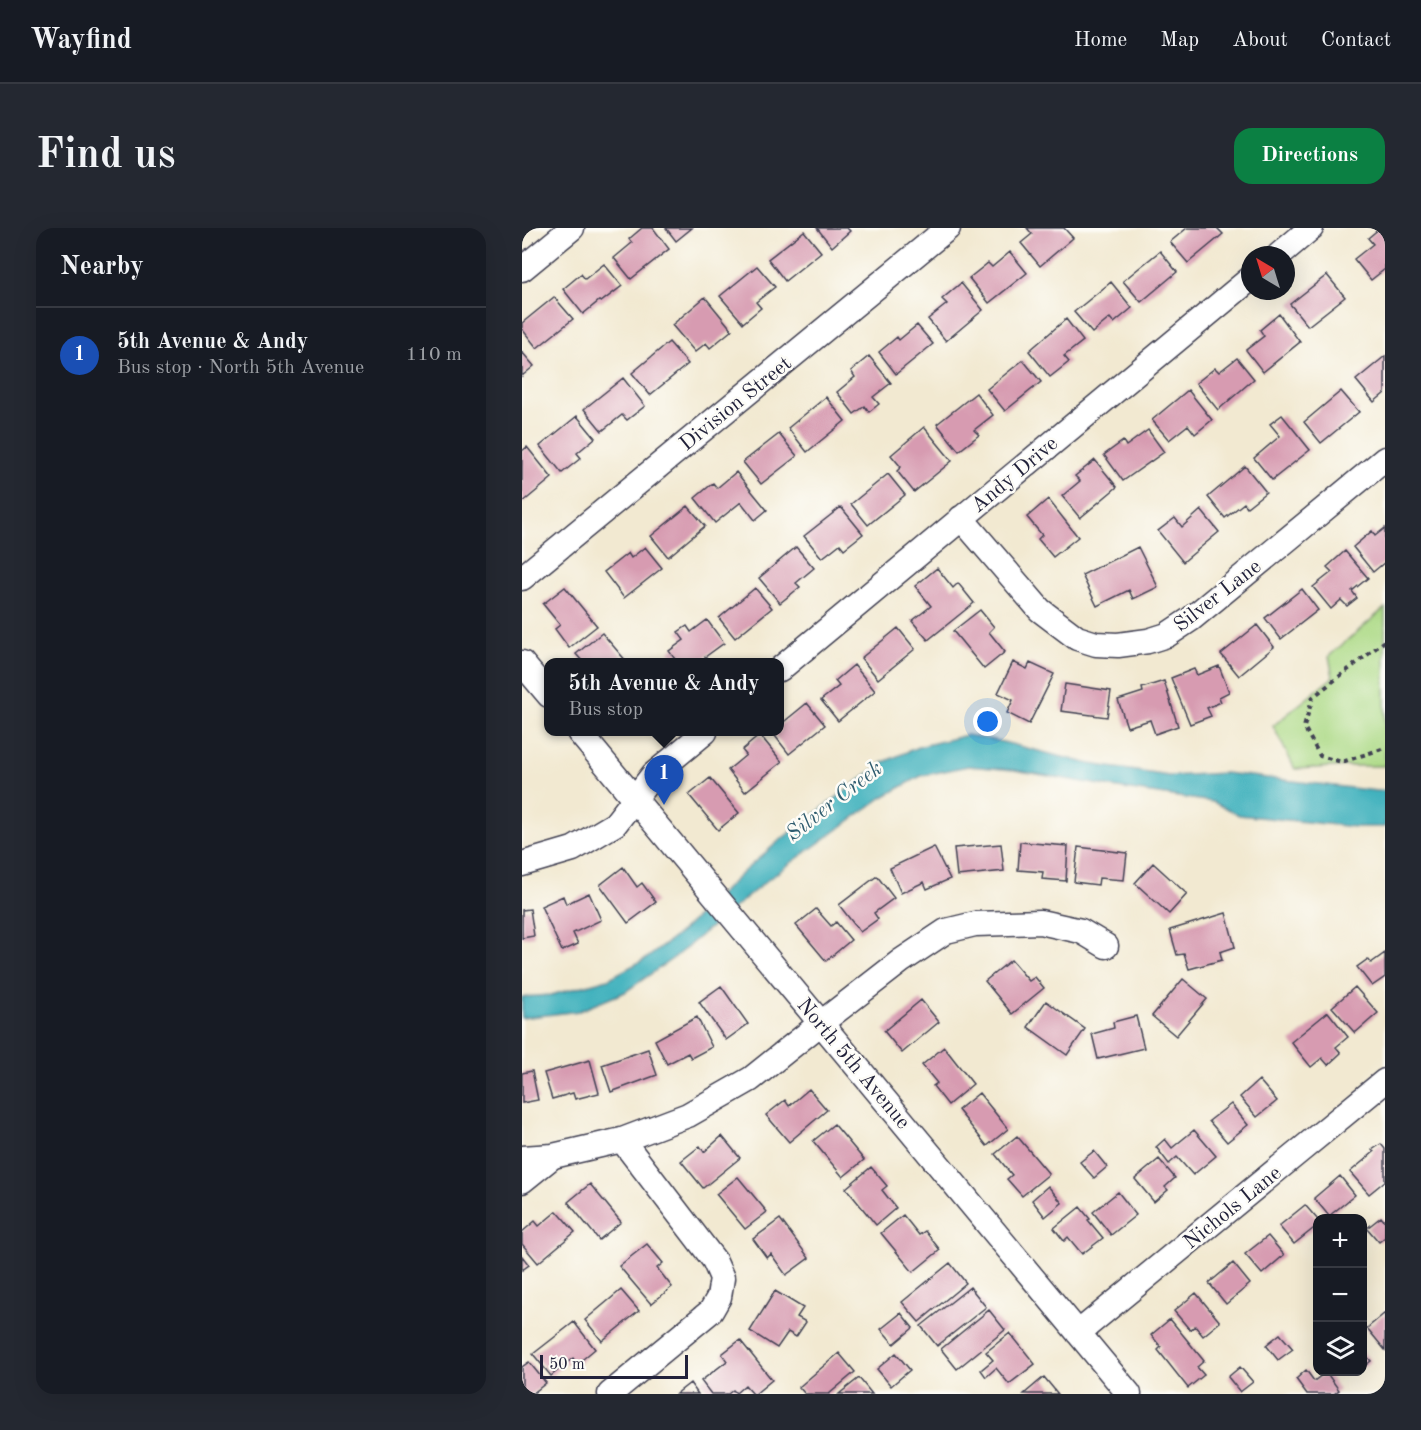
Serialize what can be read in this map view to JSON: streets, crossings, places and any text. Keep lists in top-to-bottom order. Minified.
{"streets":{"street":["Division Street","Andy Drive","Silver Lane","North 5th Avenue","Nichols Lane"]},"crossings":[["Andy Drive","Silver Lane"],["North 5th Avenue","Nichols Lane"]],"water":["Silver Creek"],"scale_bar":"50 m","north":"top left","page":{"header":"Wayfind","nav":["Home","Map","About","Contact"],"buttons":"Directions","title":"Find us","heading":"Nearby","list":[{"mark":"1","name":"5th Avenue & Andy","note":"Bus stop · North 5th Avenue","value":"110 m"}],"popup":["5th Avenue & Andy","Bus stop"],"pins":"1","map_buttons":["+","−"],"scale":"50 m"}}
